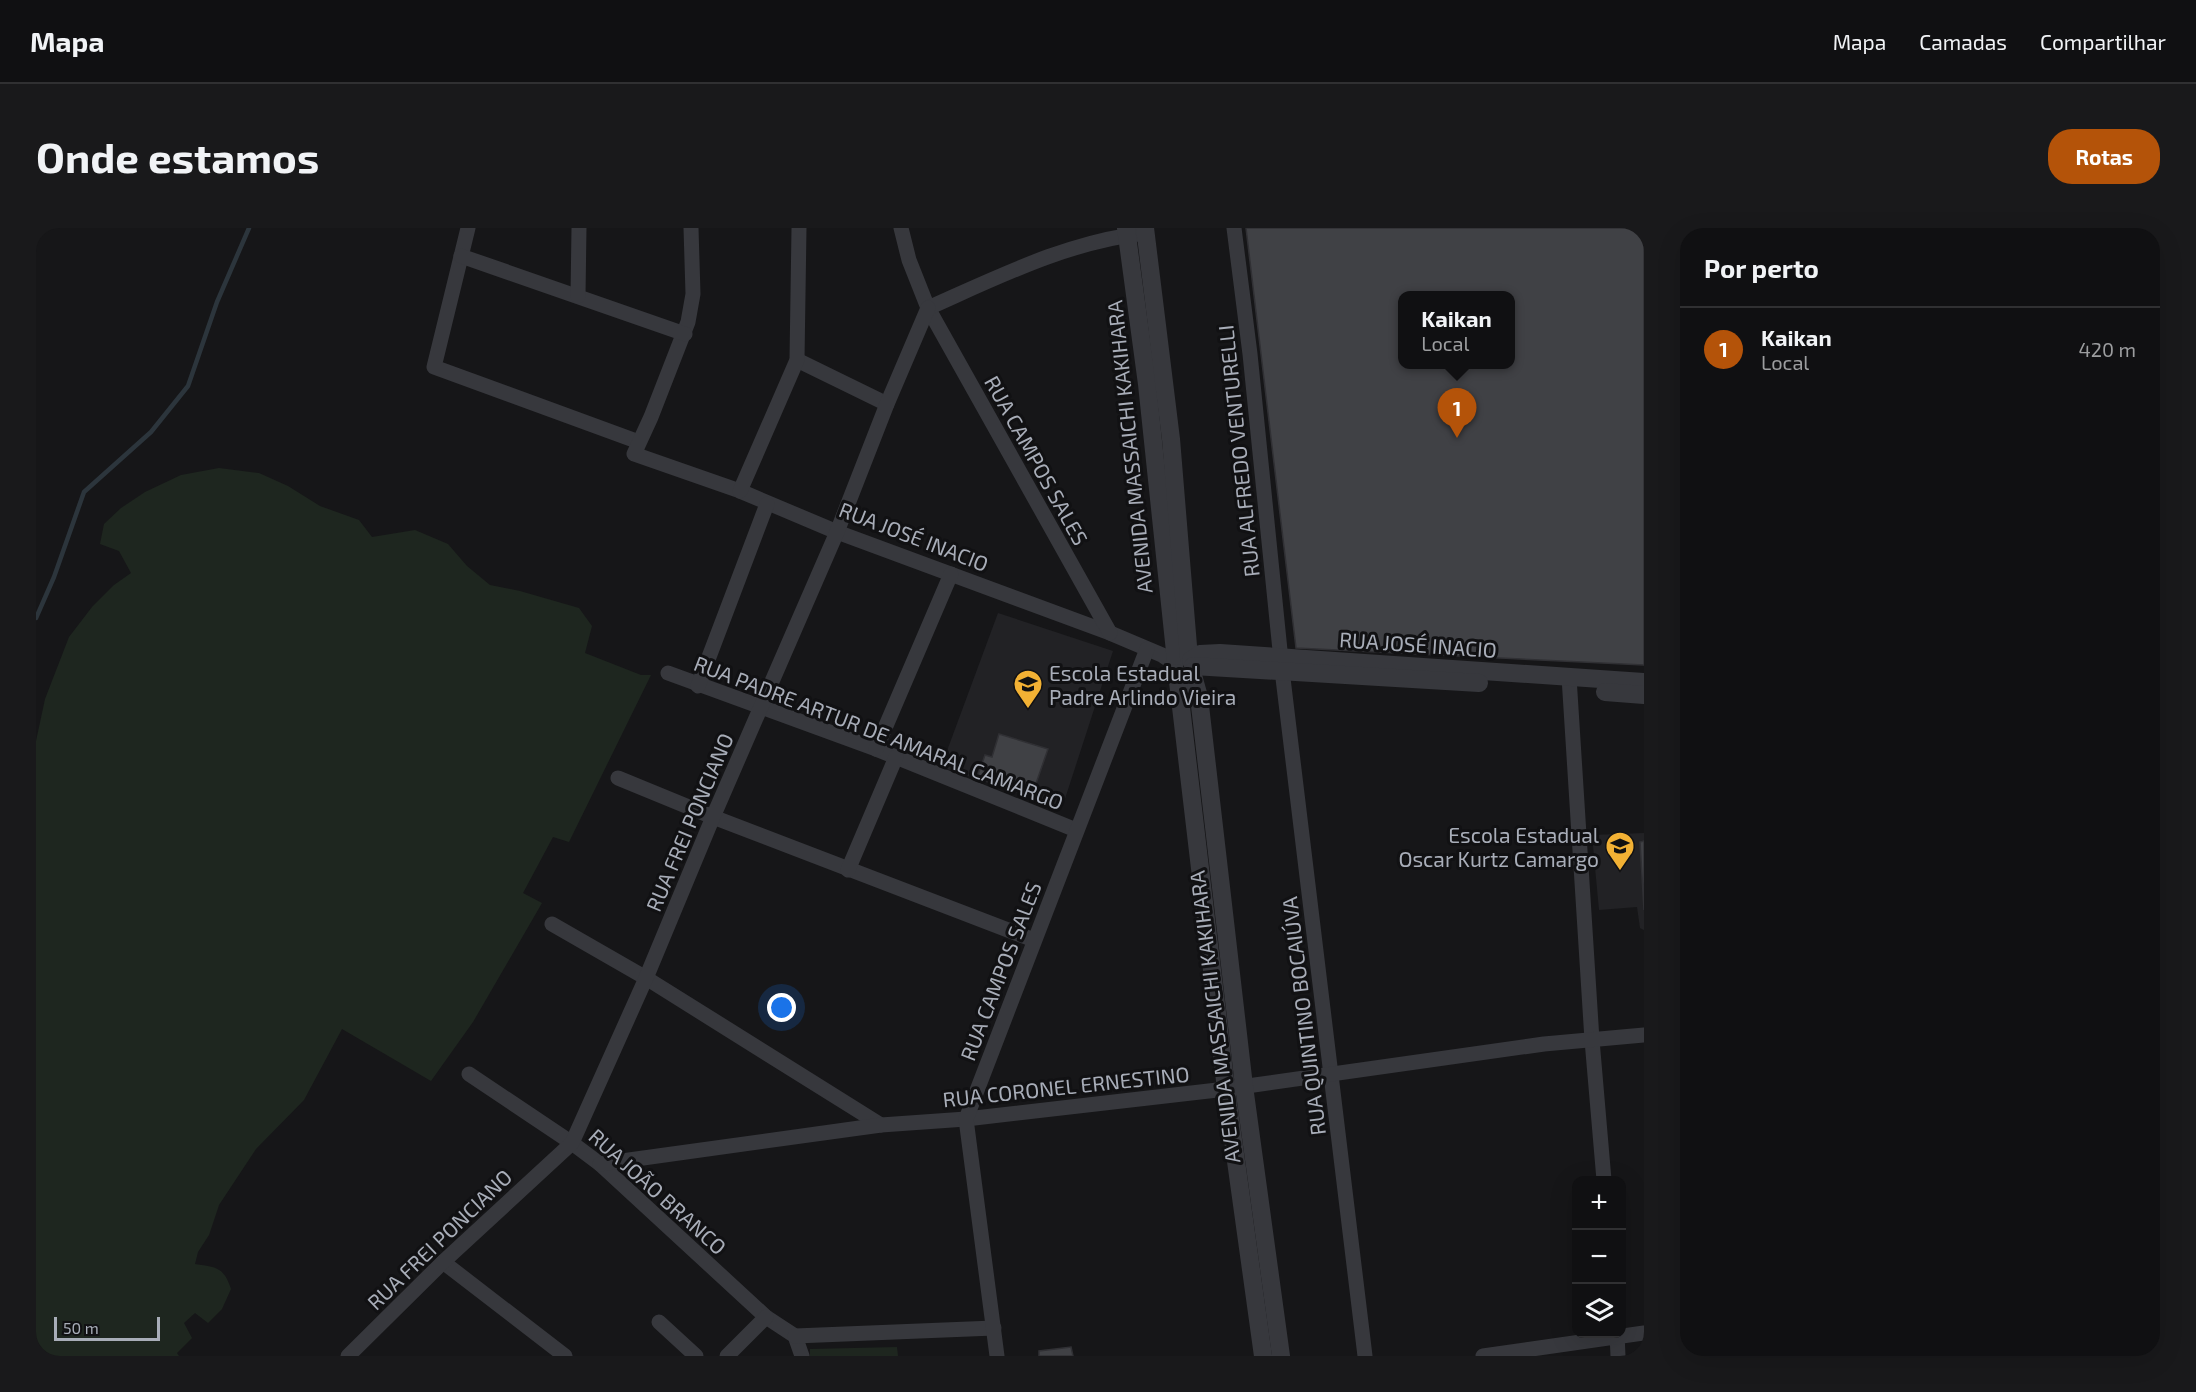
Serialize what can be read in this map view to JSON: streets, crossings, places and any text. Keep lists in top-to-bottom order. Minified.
{"streets":{"street":["AVENIDA MASSAICHI KAKIHARA","RUA ALFREDO VENTURELLI","RUA CAMPOS SALES","RUA JOSÉ INACIO","RUA PADRE ARTUR DE AMARAL CAMARGO","RUA FREI PONCIANO","RUA QUINTINO BOCAIÚVA","RUA CORONEL ERNESTINO","RUA JOÃO BRANCO"]},"crossings":[["AVENIDA MASSAICHI KAKIHARA","RUA JOSÉ INACIO"],["AVENIDA MASSAICHI KAKIHARA","RUA CORONEL ERNESTINO"],["RUA ALFREDO VENTURELLI","RUA JOSÉ INACIO"],["RUA ALFREDO VENTURELLI","RUA QUINTINO BOCAIÚVA"],["RUA CAMPOS SALES","RUA JOSÉ INACIO"],["RUA CAMPOS SALES","RUA PADRE ARTUR DE AMARAL CAMARGO"],["RUA CAMPOS SALES","RUA FREI PONCIANO"],["RUA CAMPOS SALES","RUA CORONEL ERNESTINO"],["RUA JOSÉ INACIO","RUA FREI PONCIANO"],["RUA JOSÉ INACIO","RUA QUINTINO BOCAIÚVA"],["RUA PADRE ARTUR DE AMARAL CAMARGO","RUA FREI PONCIANO"],["RUA FREI PONCIANO","RUA JOÃO BRANCO"],["RUA QUINTINO BOCAIÚVA","RUA CORONEL ERNESTINO"],["RUA CORONEL ERNESTINO","RUA JOÃO BRANCO"]],"places":{"school or university":["Escola Estadual Padre Arlindo Vieira","Escola Estadual Oscar Kurtz Camargo"]},"scale_bar":"50 m","page":{"header":"Mapa","nav":["Mapa","Camadas","Compartilhar"],"buttons":"Rotas","title":"Onde estamos","heading":"Por perto","popup":["Kaikan","Local"],"list":[{"mark":"1","name":"Kaikan","note":"Local","value":"420 m"}],"pins":"1","map_buttons":["+","−"],"scale":"50 m"}}
